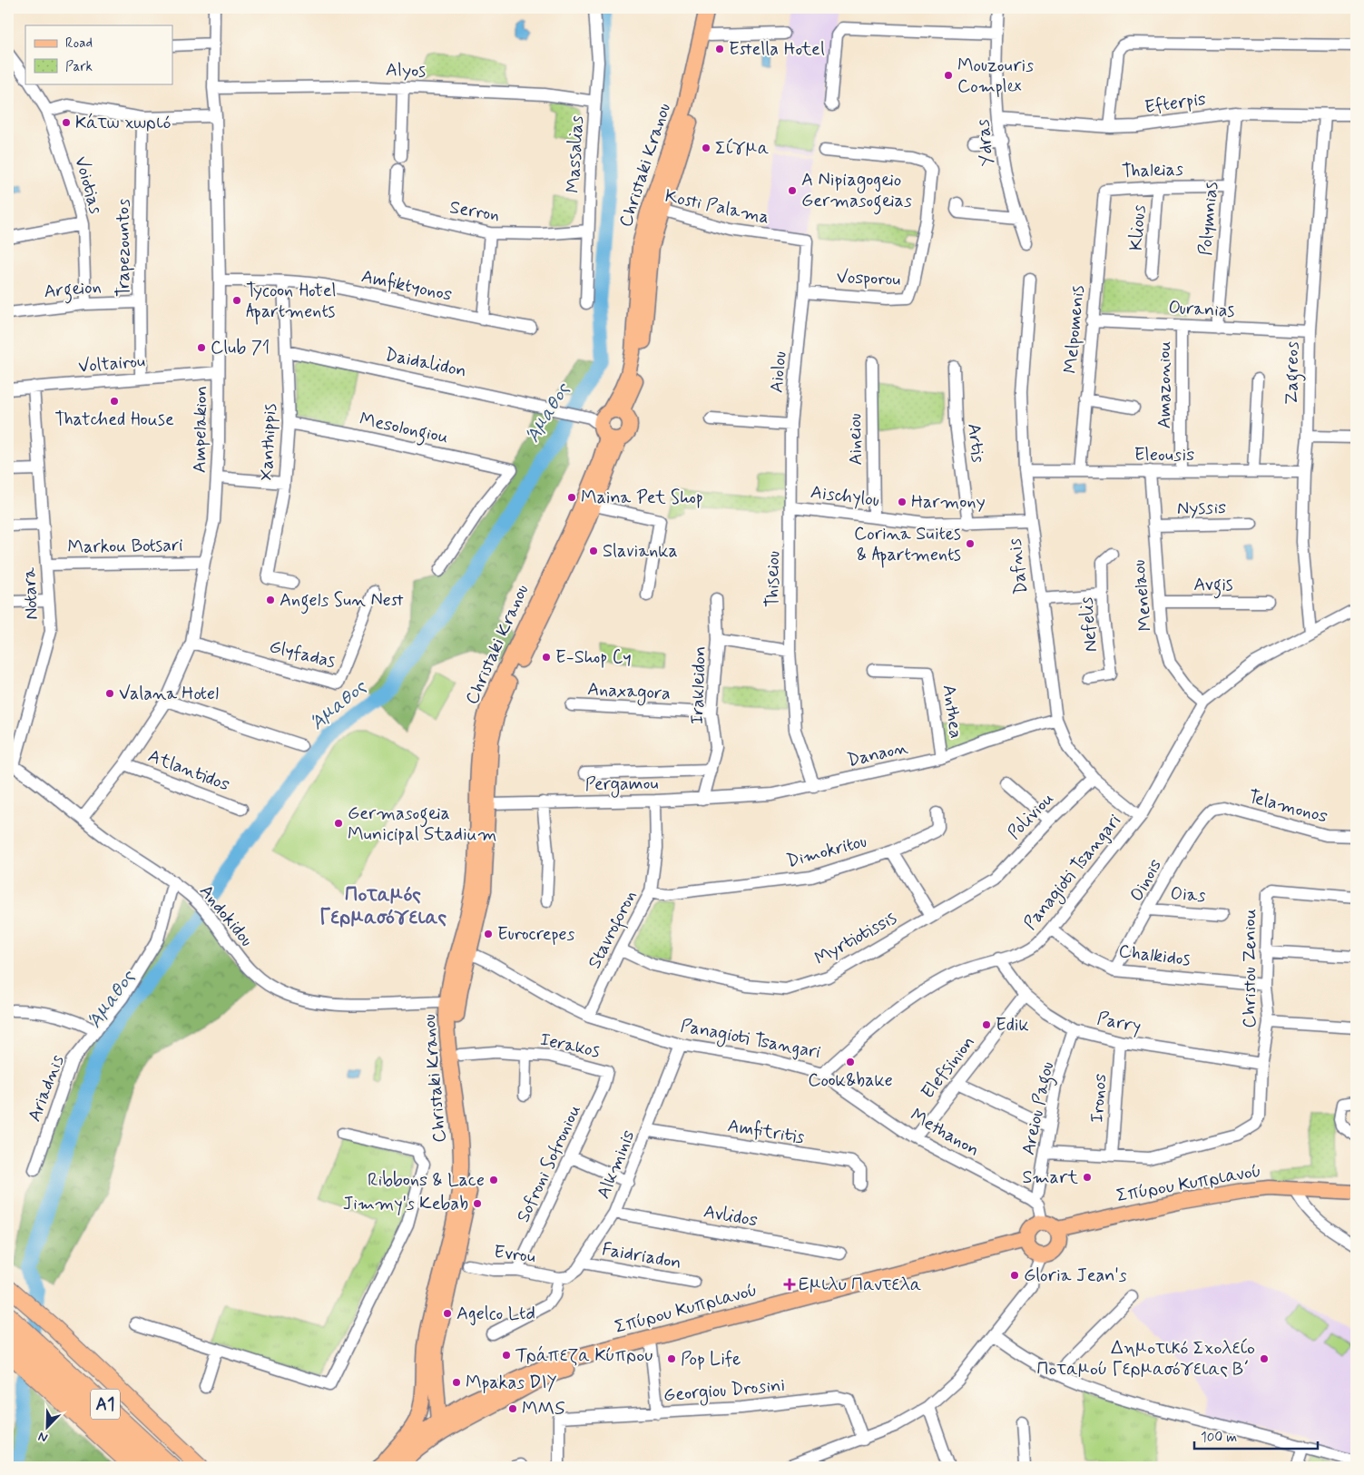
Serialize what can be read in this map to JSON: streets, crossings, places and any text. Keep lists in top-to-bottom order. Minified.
{"streets":{"highway":["A1"],"main road":["Christaki Kranou","Σπύρου Κυπριανού"],"street":["Alyos","Efterpis","Ydras","Massalias","Thaleias","Voiotias","Kosti Palama","Serron","Polymnias","Klious","Trapezountos","Vosporou","Amfiktyonos","Argeion","Ouranias","Melpomenis","Daidalidon","Voltairou","Aiolou","Zagreos","Amazoniou","Mesolongiou","Ampelakion","Aineiou","Xanthippis","Artis","Eleousis","Aischylou","Nyssis","Markou Botsari","Dafnis","Thiseiou","Avgis","Notara","Menelaou","Nefelis","Glyfadas","Irakleidon","Anaxagora","Anthea","Danaon","Atlantidos","Pergamou","Telamonos","Poliviou","Dimokritou","Panagioti Tsangari","Oinois","Oias","Andokidou","Stavroforon","Myrtiotissis","Chalkidos","Christou Zeniou","Parry","Ierakos","Elefsinion","Ariadnis","Ironos","Areiou Pagou","Amfitritis","Methanon","Sofroni Sofroniou","Alkminis","Avlidos","Evrou","Faidriadon","Georgiou Drosini"]},"crossings":[["Alyos","Massalias"],["Alyos","Ampelakion"],["Efterpis","Ydras"],["Efterpis","Polymnias"],["Efterpis","Zagreos"],["Massalias","Serron"],["Christaki Kranou","Kosti Palama"],["Christaki Kranou","Daidalidon"],["Christaki Kranou","Pergamou"],["Christaki Kranou","Panagioti Tsangari"],["Christaki Kranou","Andokidou"],["Christaki Kranou","Ierakos"],["Christaki Kranou","Σπύρου Κυπριανού"],["Thaleias","Polymnias"],["Thaleias","Klious"],["Thaleias","Melpomenis"],["Voiotias","Argeion"],["Kosti Palama","Aiolou"],["Polymnias","Ouranias"],["Trapezountos","Argeion"],["Trapezountos","Voltairou"],["Vosporou","Aiolou"],["Amfiktyonos","Ampelakion"],["Amfiktyonos","Xanthippis"],["Ouranias","Melpomenis"],["Ouranias","Zagreos"],["Ouranias","Amazoniou"],["Melpomenis","Eleousis"],["Daidalidon","Xanthippis"],["Voltairou","Ampelakion"],["Voltairou","Notara"],["Aiolou","Aischylou"],["Aiolou","Thiseiou"],["Zagreos","Eleousis"],["Zagreos","Panagioti Tsangari"],["Amazoniou","Eleousis"],["Mesolongiou","Xanthippis"],["Ampelakion","Markou Botsari"],["Ampelakion","Glyfadas"],["Ampelakion","Atlantidos"],["Ampelakion","Andokidou"],["Aineiou","Aischylou"],["Artis","Aischylou"],["Eleousis","Dafnis"],["Eleousis","Menelaou"],["Aischylou","Dafnis"],["Aischylou","Thiseiou"],["Nyssis","Menelaou"],["Markou Botsari","Notara"],["Dafnis","Danaon"],["Dafnis","Poliviou"],["Dafnis","Panagioti Tsangari"],["Thiseiou","Danaon"],["Avgis","Menelaou"],["Notara","Andokidou"],["Menelaou","Panagioti Tsangari"],["Irakleidon","Anaxagora"],["Irakleidon","Danaon"],["Irakleidon","Pergamou"],["Anthea","Danaon"],["Danaon","Pergamou"],["Pergamou","Stavroforon"],["Telamonos","Oinois"],["Poliviou","Myrtiotissis"],["Dimokritou","Stavroforon"],["Panagioti Tsangari","Stavroforon"],["Panagioti Tsangari","Chalkidos"],["Panagioti Tsangari","Parry"],["Panagioti Tsangari","Methanon"],["Panagioti Tsangari","Alkminis"],["Oinois","Oias"],["Oinois","Chalkidos"],["Andokidou","Ariadnis"],["Stavroforon","Myrtiotissis"],["Chalkidos","Christou Zeniou"],["Christou Zeniou","Parry"],["Christou Zeniou","Ironos"],["Christou Zeniou","Areiou Pagou"],["Parry","Elefsinion"],["Parry","Ironos"],["Parry","Areiou Pagou"],["Ierakos","Sofroni Sofroniou"],["Elefsinion","Methanon"],["Amfitritis","Alkminis"],["Methanon","Σπύρου Κυπριανού"],["Sofroni Sofroniou","Evrou"],["Alkminis","Avlidos"],["Alkminis","Evrou"],["Alkminis","Faidriadon"]],"districts":["Ποταμός Γερμασόγειας"],"water":["Άμαθος"],"places":{"other":["Estella Hotel","Mouzouris Complex","Κάτω χωριό","Σίγμα","A Nipiagogeio Germasogeias","Tycoon Hotel Apartments","Club 71","Thatched House","Maina Pet Shop","Harmony","Corina Suites & Apartments","Slavianka","Angels Sun Nest","E-Shop Cy","Valana Hotel","Germasogeia Municipal Stadium","Eurocrepes","Edik","Cook&bake","Smart","Ribbons & Lace","Jimmy's Kebab","Gloria Jean's","Agelco Ltd","Τράπεζα Κύπρου","Pop Life","Δημοτικό Σχολείο Ποταμού Γερμασόγειας Β΄","Mpakas DIY","MMS"],"health":["Εμιλυ Παντελα"]},"legend":["Road","Park"],"scale_bar":"100 m","north":"bottom left"}
